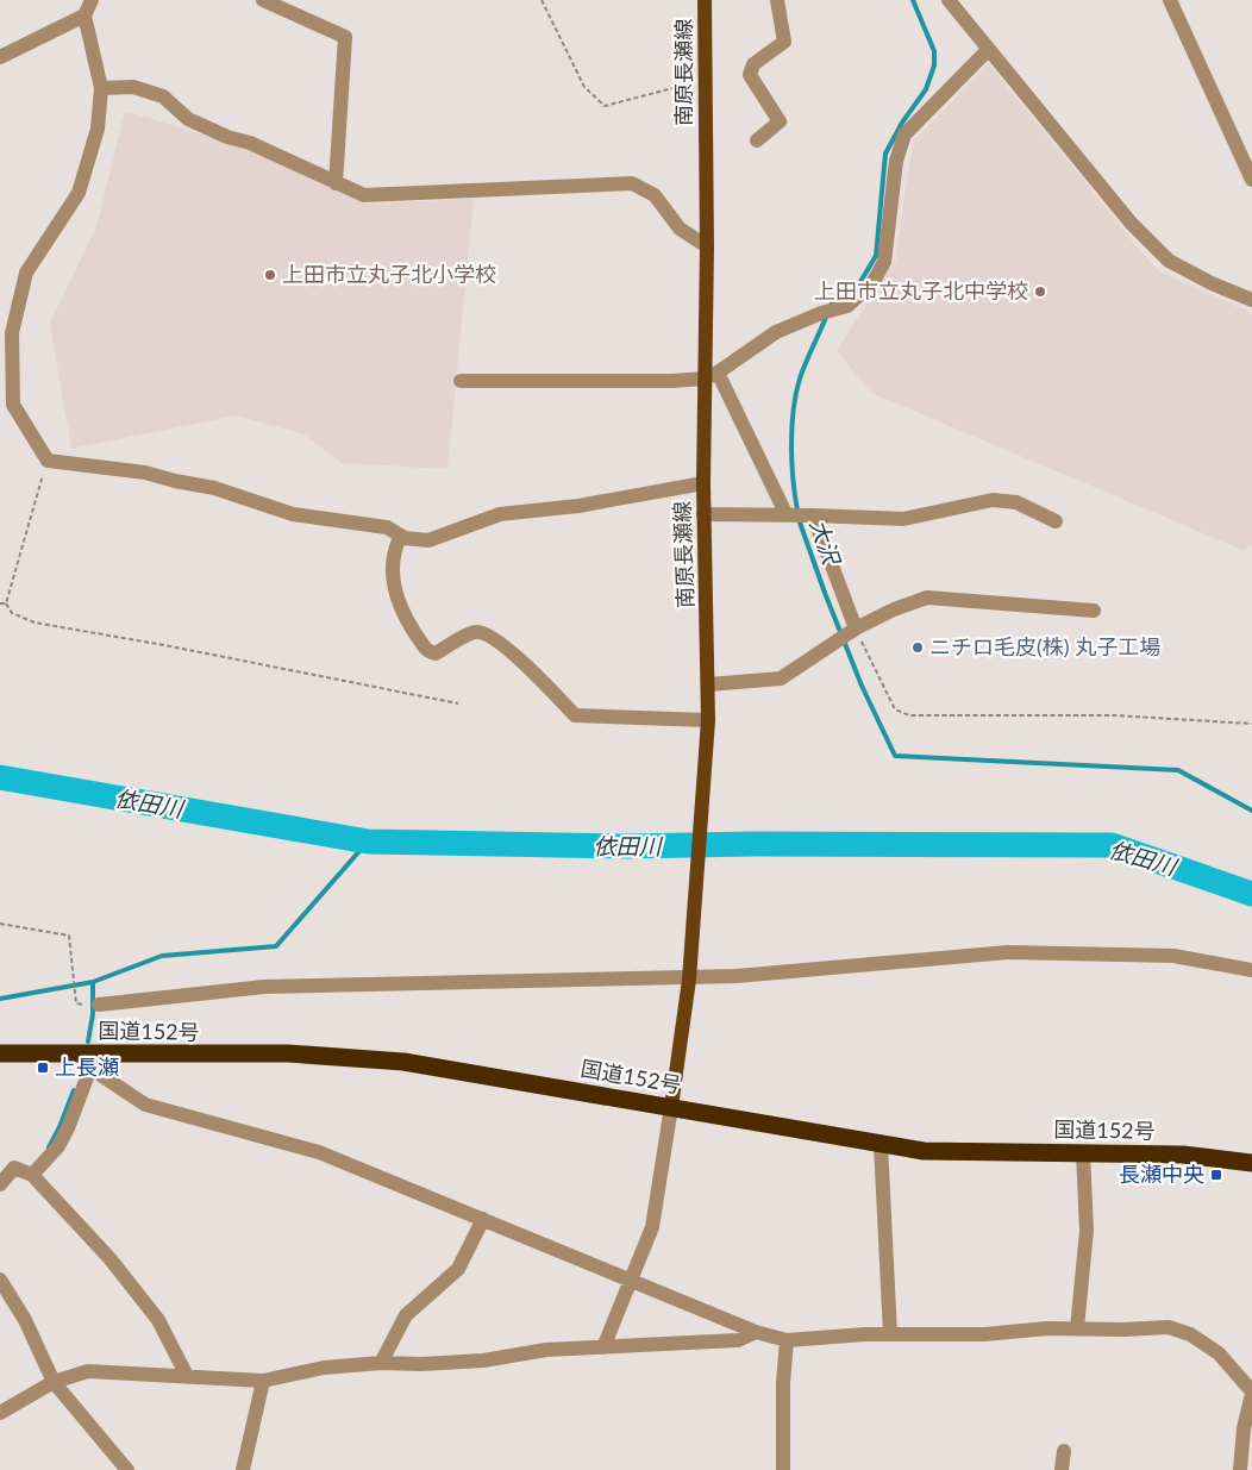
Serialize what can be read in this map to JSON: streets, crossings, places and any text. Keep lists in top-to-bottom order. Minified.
{"streets":{"highway":["国道152号"],"main road":["南原長瀬線"]},"crossings":[["南原長瀬線","国道152号"]],"water":["大沢","依田川"],"places":{"other":["上田市立丸子北小学校","上田市立丸子北中学校","ニチロ毛皮(株) 丸子工場"],"transit":["上長瀬","長瀬中央"]}}
